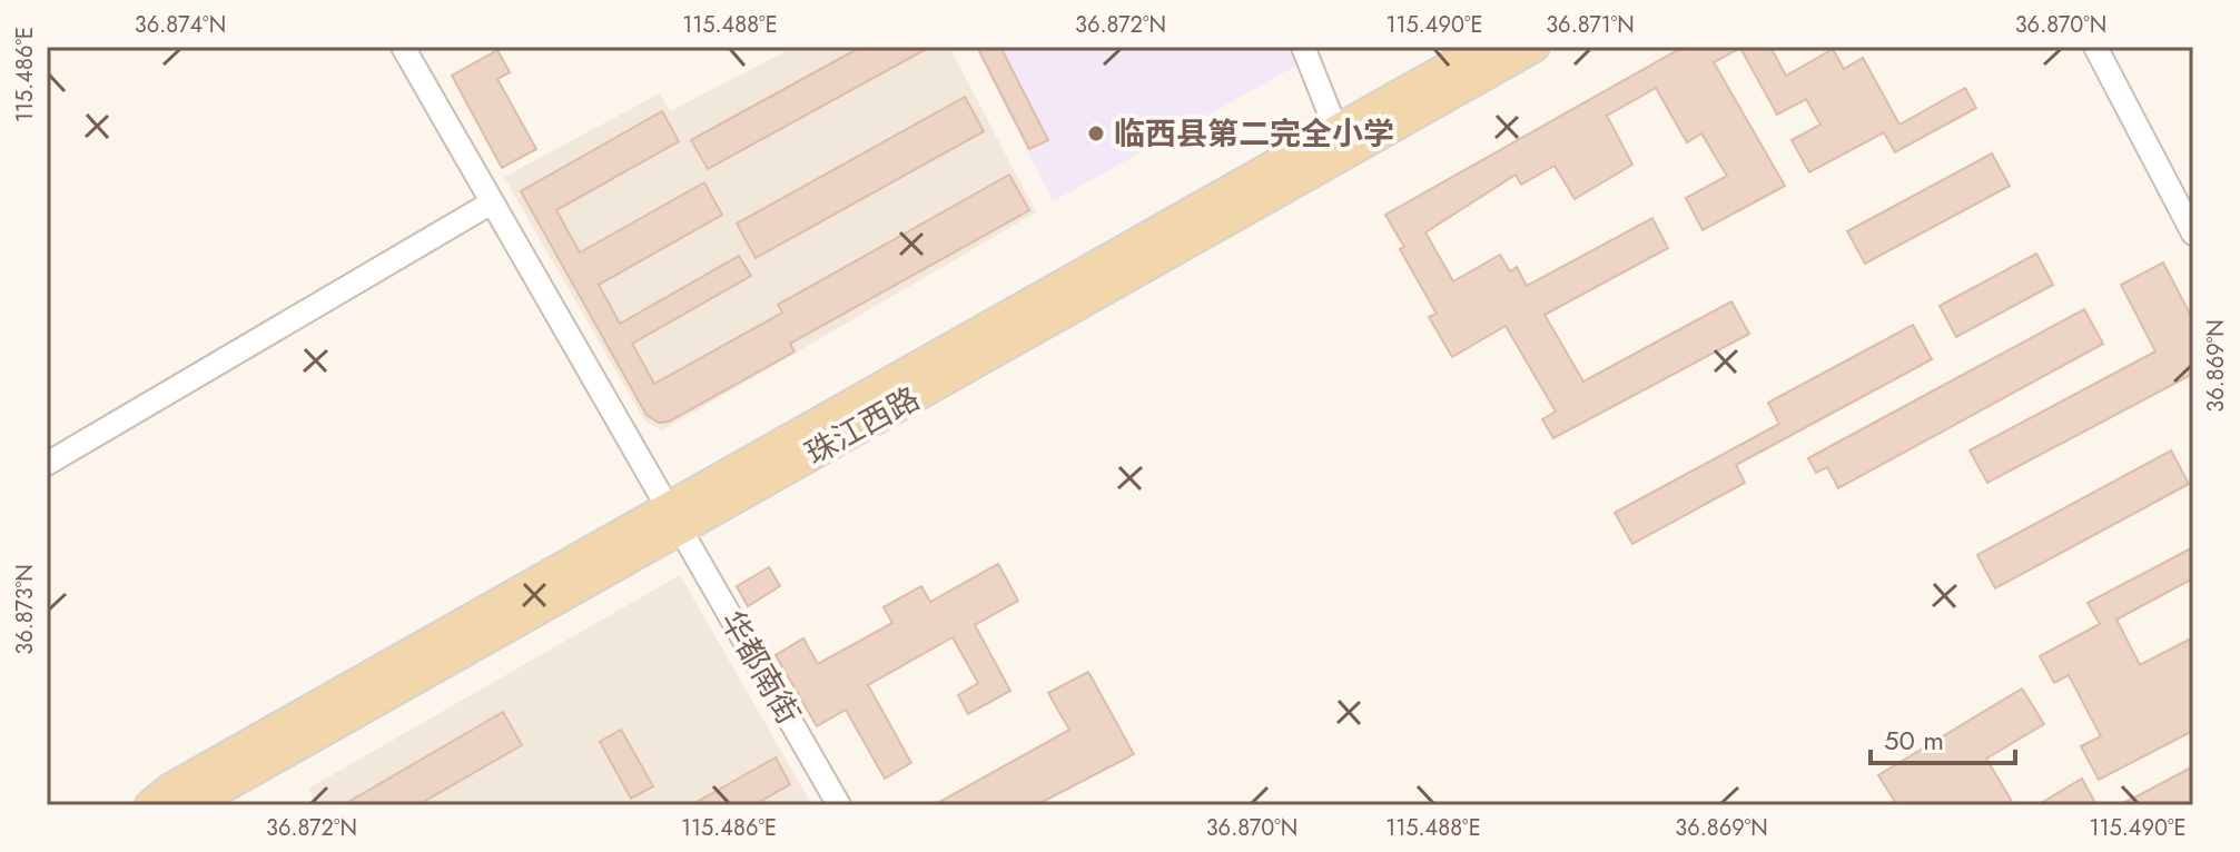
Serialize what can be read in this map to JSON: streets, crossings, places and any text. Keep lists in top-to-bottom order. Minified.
{"streets":{"main road":["珠江西路"],"street":["华都南街"]},"crossings":[["珠江西路","华都南街"]],"places":["临西县第二完全小学"],"scale_bar":"50 m","coordinates":["36.874°N","115.488°E","36.872°N","115.490°E","36.871°N","36.870°N","115.486°E","36.869°N","36.873°N"]}
